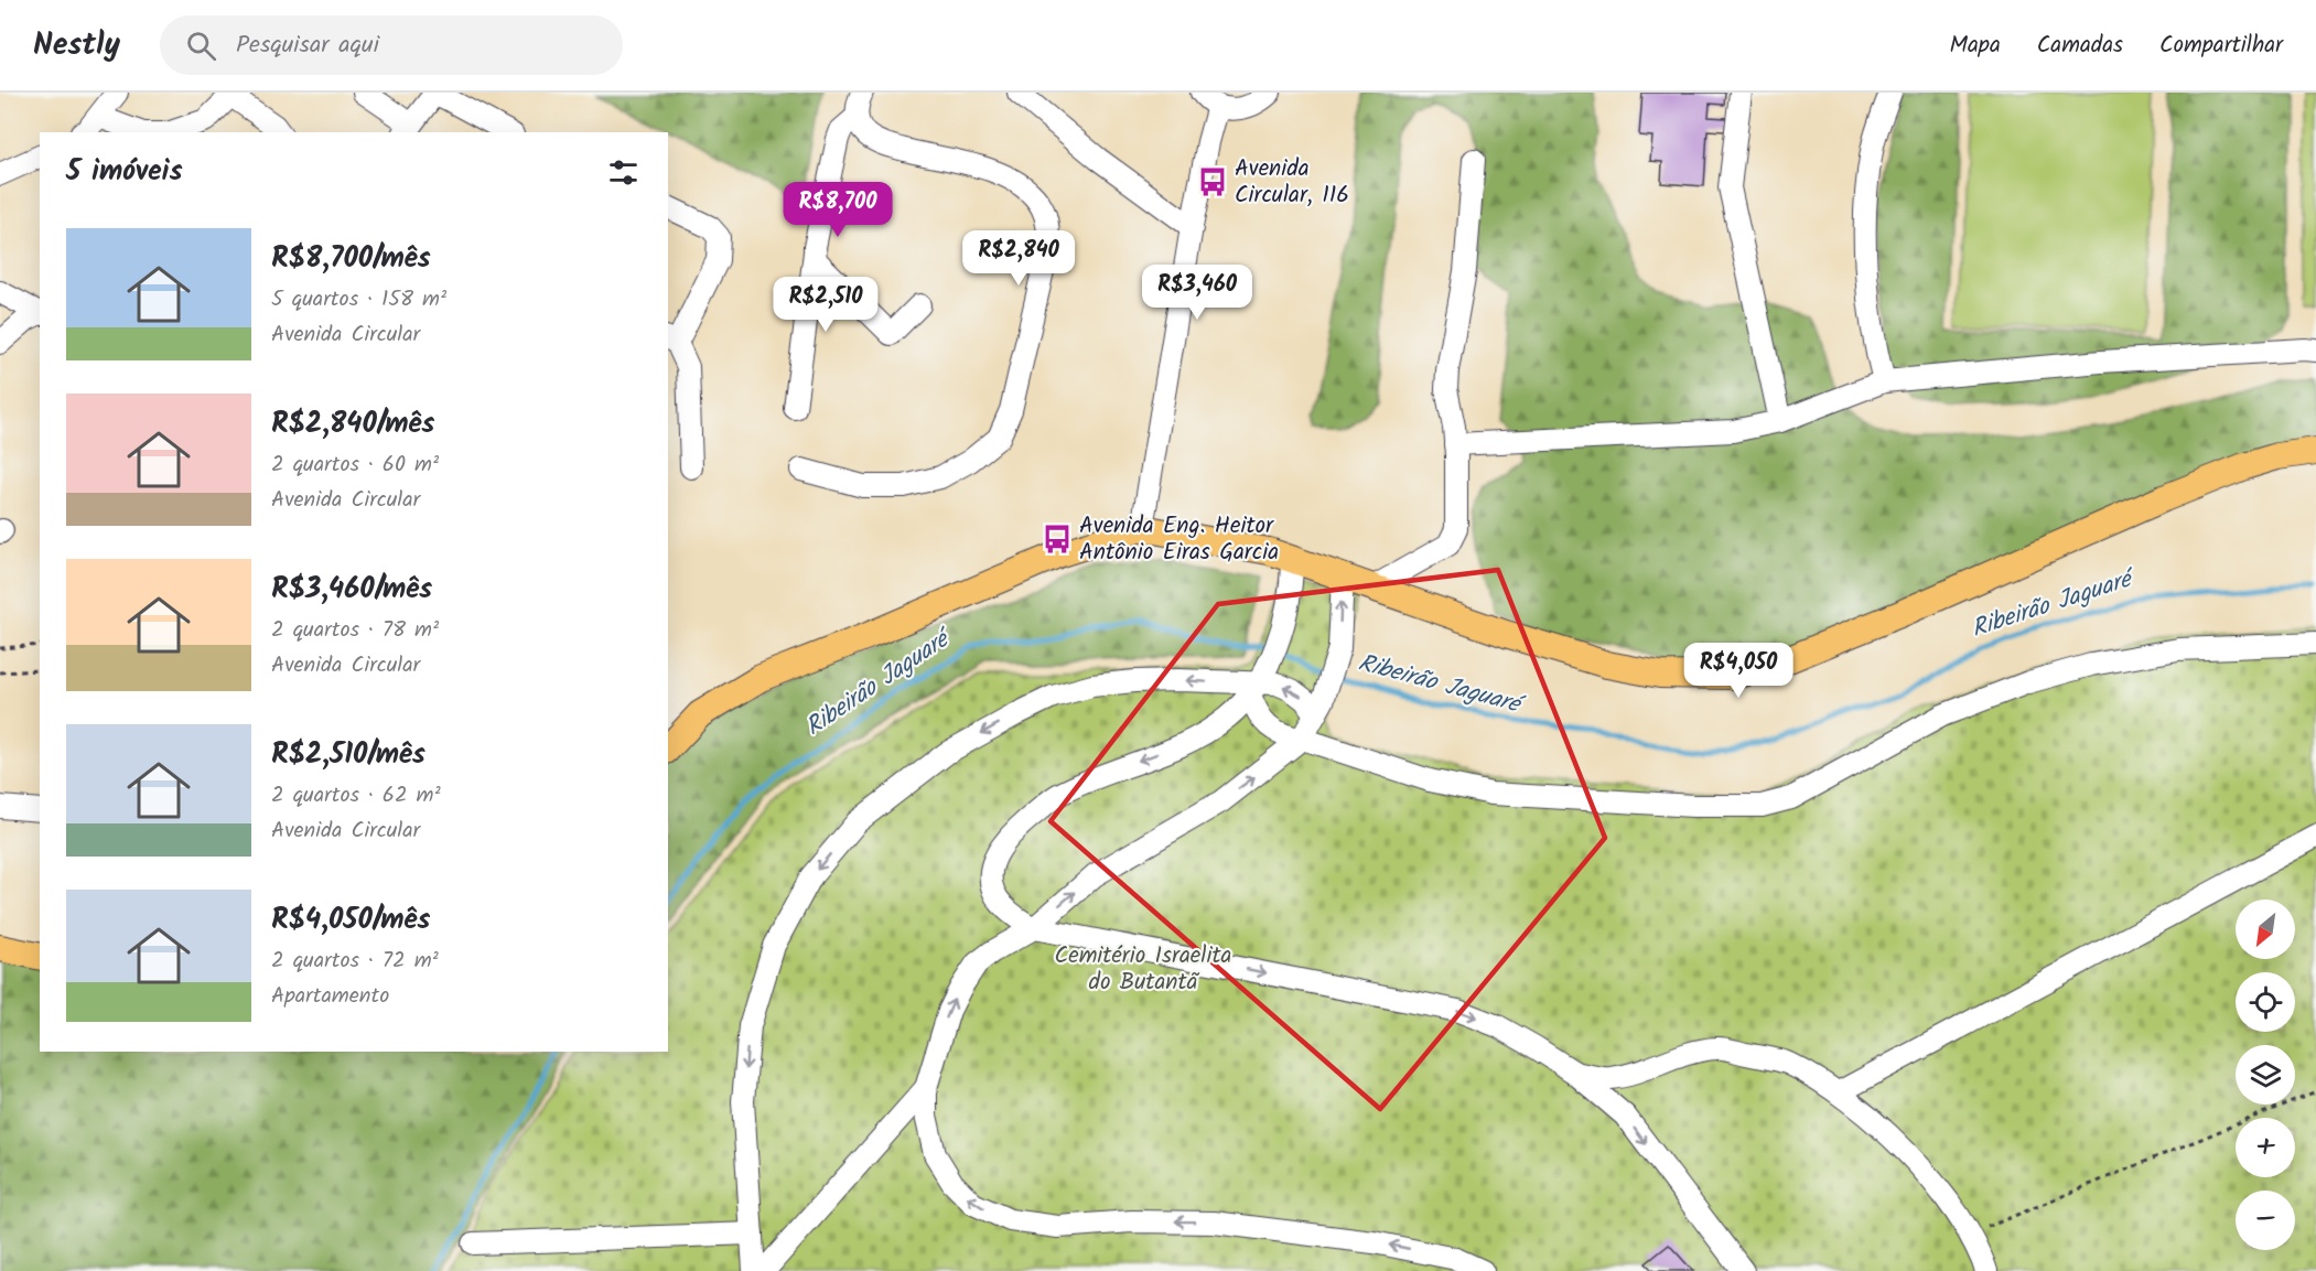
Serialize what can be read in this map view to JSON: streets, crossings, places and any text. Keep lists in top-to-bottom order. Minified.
{"water":["Ribeirão Jaguaré"],"parks":["Cemitério Israelita do Butantã"],"places":{"bus stop":["Avenida Circular, 116","Avenida Eng. Heitor Antônio Eiras Garcia"]},"north":"bottom left","page":{"header":"Nestly","search":"Pesquisar aqui","nav":["Mapa","Camadas","Compartilhar"],"heading":"5 imóveis","price":["R$8,700","R$2,840","R$3,460","R$2,510","R$4,050"],"list":[{"name":"R$8,700/mês","note":"5 quartos · 158 m² · Avenida Circular"},{"name":"R$2,840/mês","note":"2 quartos · 60 m² · Avenida Circular"},{"name":"R$3,460/mês","note":"2 quartos · 78 m² · Avenida Circular"},{"name":"R$2,510/mês","note":"2 quartos · 62 m² · Avenida Circular"},{"name":"R$4,050/mês","note":"2 quartos · 72 m² · Apartamento"}],"map_buttons":["+","−"]}}
